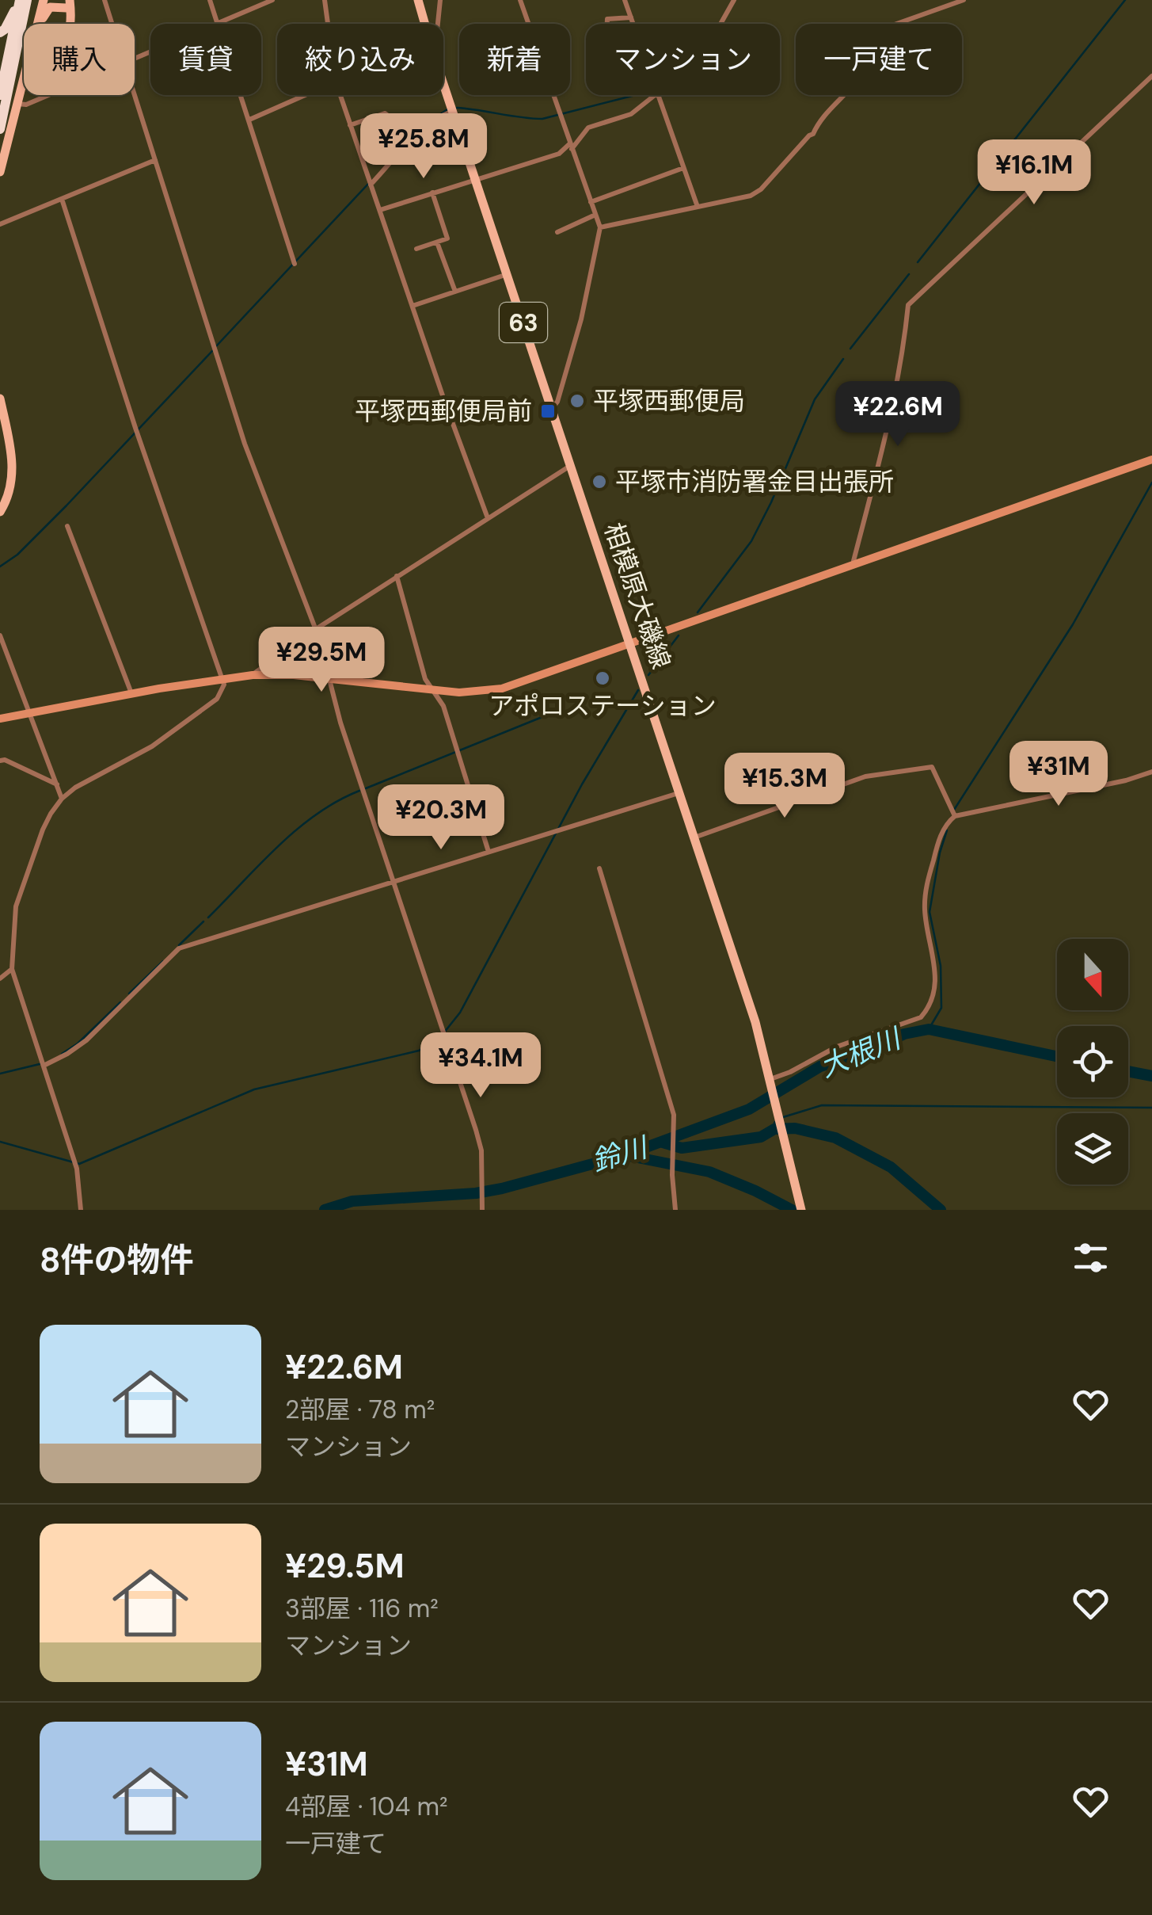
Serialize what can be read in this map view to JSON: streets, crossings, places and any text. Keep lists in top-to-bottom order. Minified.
{"streets":{"main road":["63","相模原大磯線"]},"water":["大根川","鈴川"],"places":{"other":["平塚西郵便局","平塚市消防署金目出張所","アポロステーション"],"transit":["平塚西郵便局前"]},"north":"bottom","page":{"chip":["購入","賃貸","絞り込み","新着","マンション","一戸建て"],"price":["¥25.8M","¥16.1M","¥22.6M","¥29.5M","¥31M","¥15.3M","¥20.3M","¥34.1M"],"heading":"8件の物件","list":[{"name":"¥22.6M","note":"2部屋 · 78 m² · マンション"},{"name":"¥29.5M","note":"3部屋 · 116 m² · マンション"},{"name":"¥31M","note":"4部屋 · 104 m² · 一戸建て"}]}}
